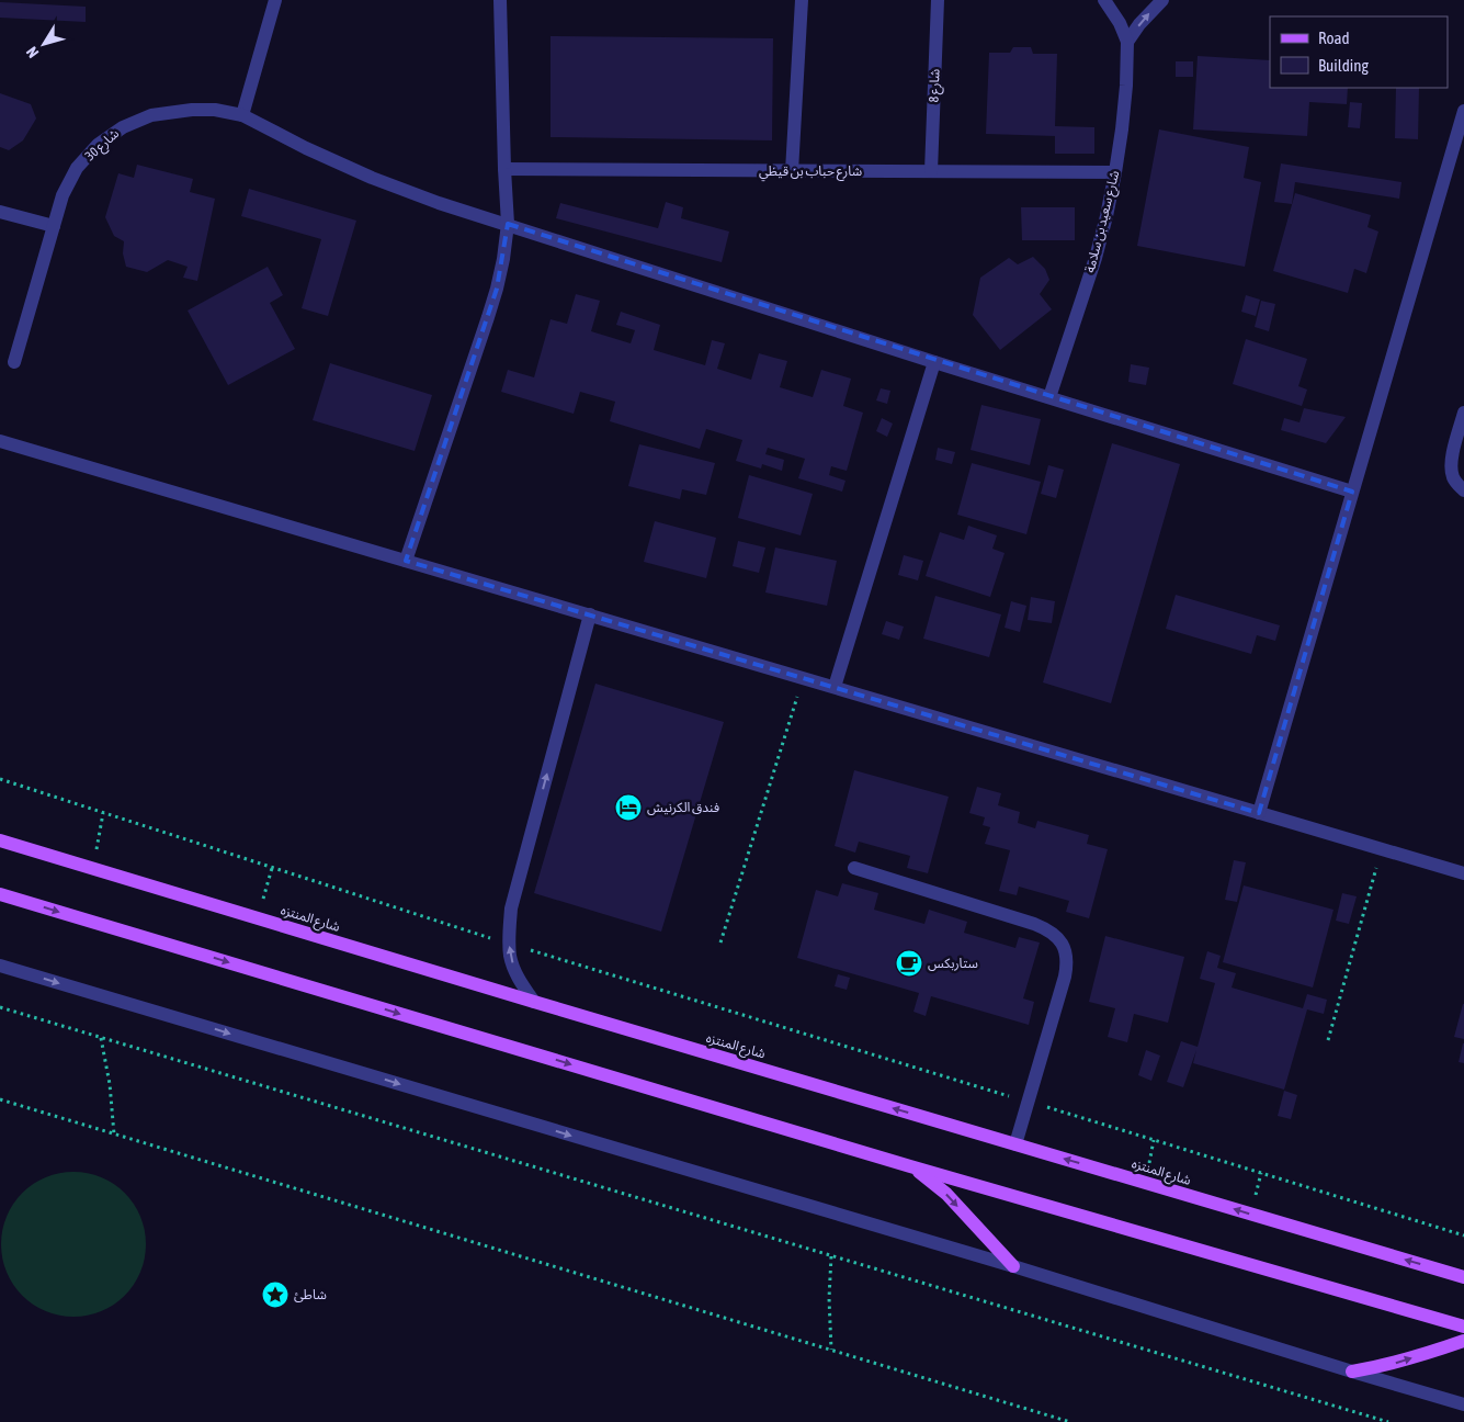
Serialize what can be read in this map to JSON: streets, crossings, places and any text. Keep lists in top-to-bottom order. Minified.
{"streets":{"main road":["شارع المنتزه"],"street":["شارع 8","شارع 30","شارع حباب بن قيظي","شارع سعيد بن سلامة"]},"crossings":[["شارع 8","شارع حباب بن قيظي"],["شارع 30","شارع سعيد بن سلامة"],["شارع حباب بن قيظي","شارع سعيد بن سلامة"]],"places":{"hotel":["فندق الكرنيش"],"cafe":["ستاربكس"],"place":["شاطئ"]},"legend":["Road","Building"],"north":"bottom left"}
